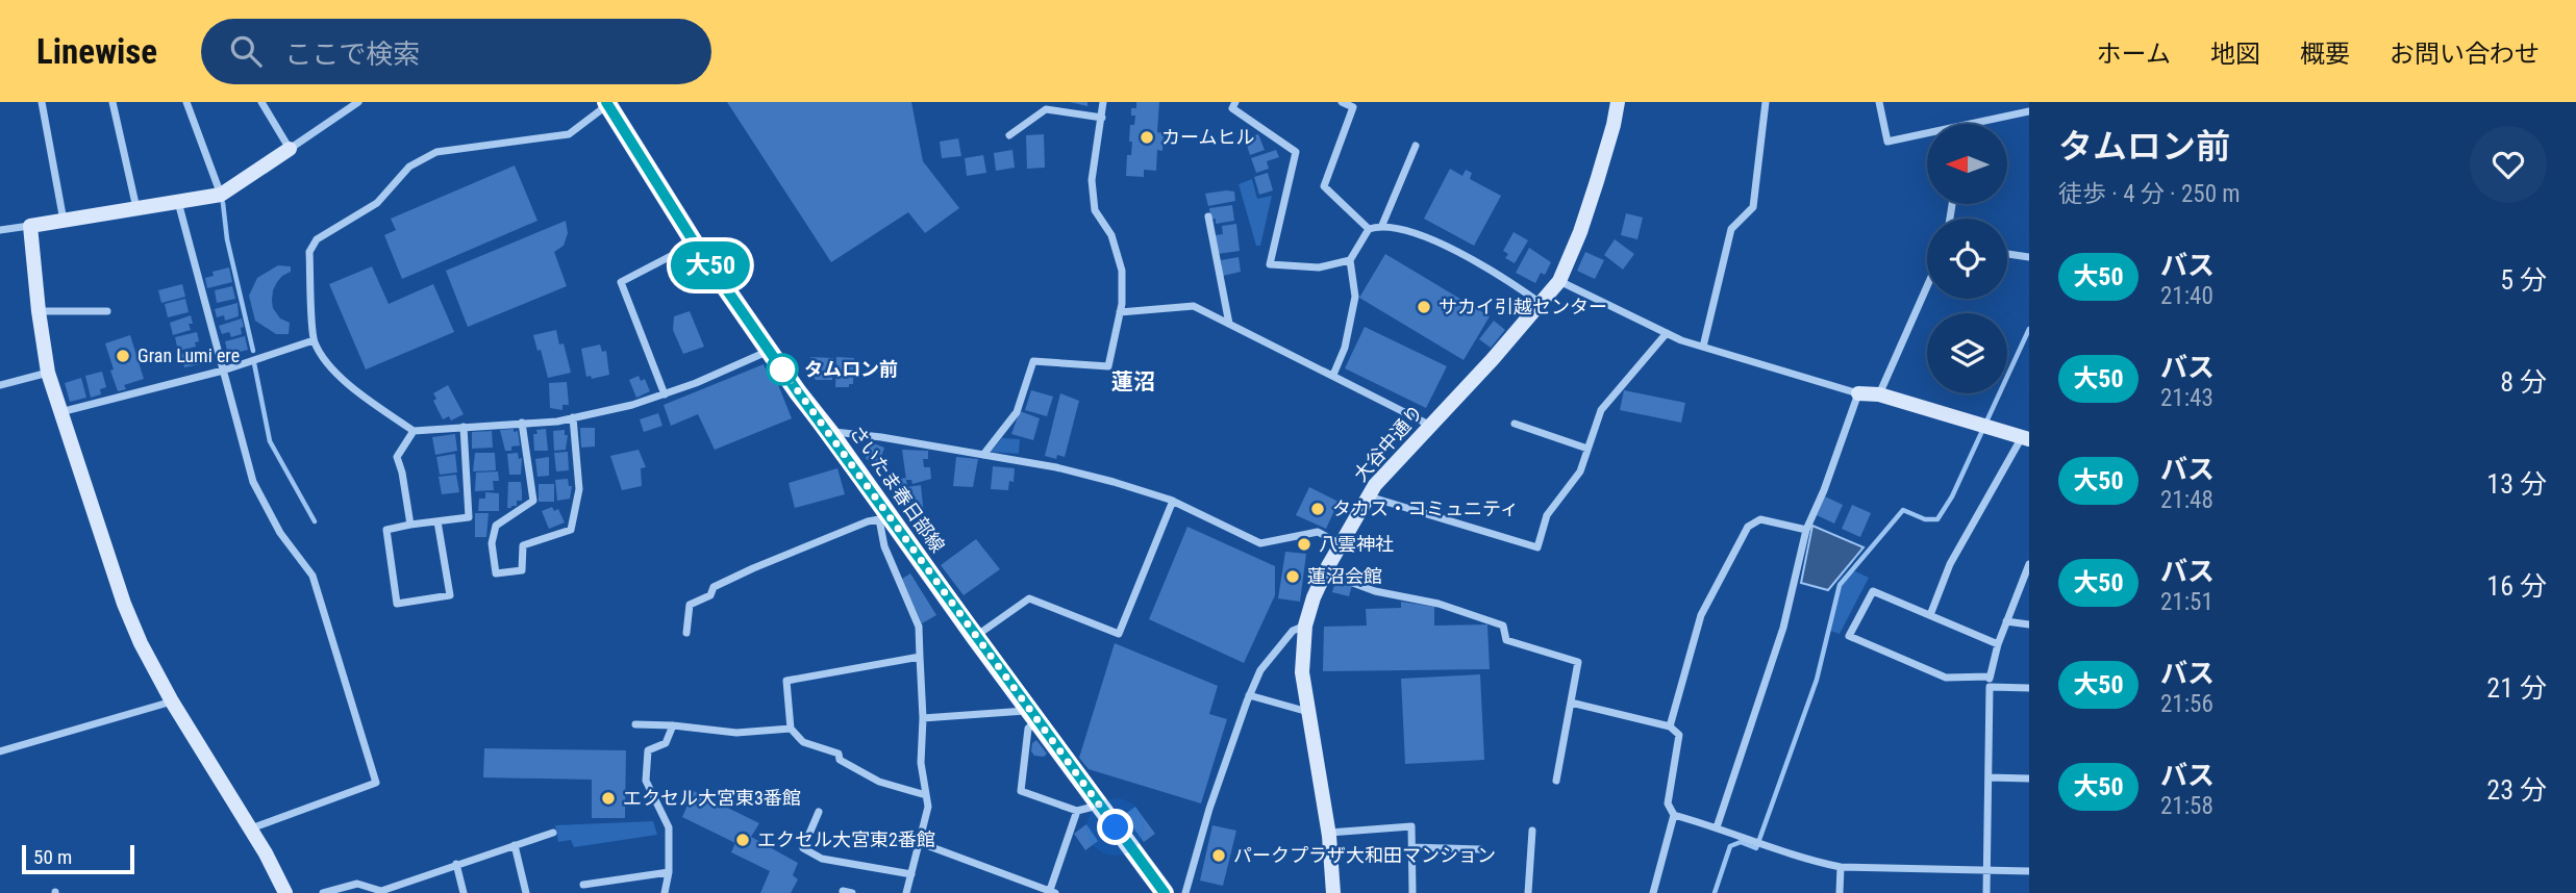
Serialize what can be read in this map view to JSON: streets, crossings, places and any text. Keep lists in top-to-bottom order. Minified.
{"streets":{"main road":["さいたま春日部線"],"street":["大谷中通り"]},"districts":["蓮沼"],"places":["カームヒル","サカイ引越センター","Gran Lumi ere","タムロン前","タカス・コミュニティ","八雲神社","蓮沼会館","エクセル大宮東3番館","エクセル大宮東2番館","パークプラザ大和田マンション"],"lines":["bus line 大50"],"scale_bar":"50 m","north":"left","page":{"header":"Linewise","search":"ここで検索","nav":["ホーム","地図","概要","お問い合わせ"],"on_map":"大50","heading":["タムロン前","徒歩 · 4 分 · 250 m"],"list":[{"mark":"大50","name":"バス","note":"21:40","value":"5 分"},{"mark":"大50","name":"バス","note":"21:43","value":"8 分"},{"mark":"大50","name":"バス","note":"21:48","value":"13 分"},{"mark":"大50","name":"バス","note":"21:51","value":"16 分"},{"mark":"大50","name":"バス","note":"21:56","value":"21 分"},{"mark":"大50","name":"バス","note":"21:58","value":"23 分"}],"scale":"50 m"}}
